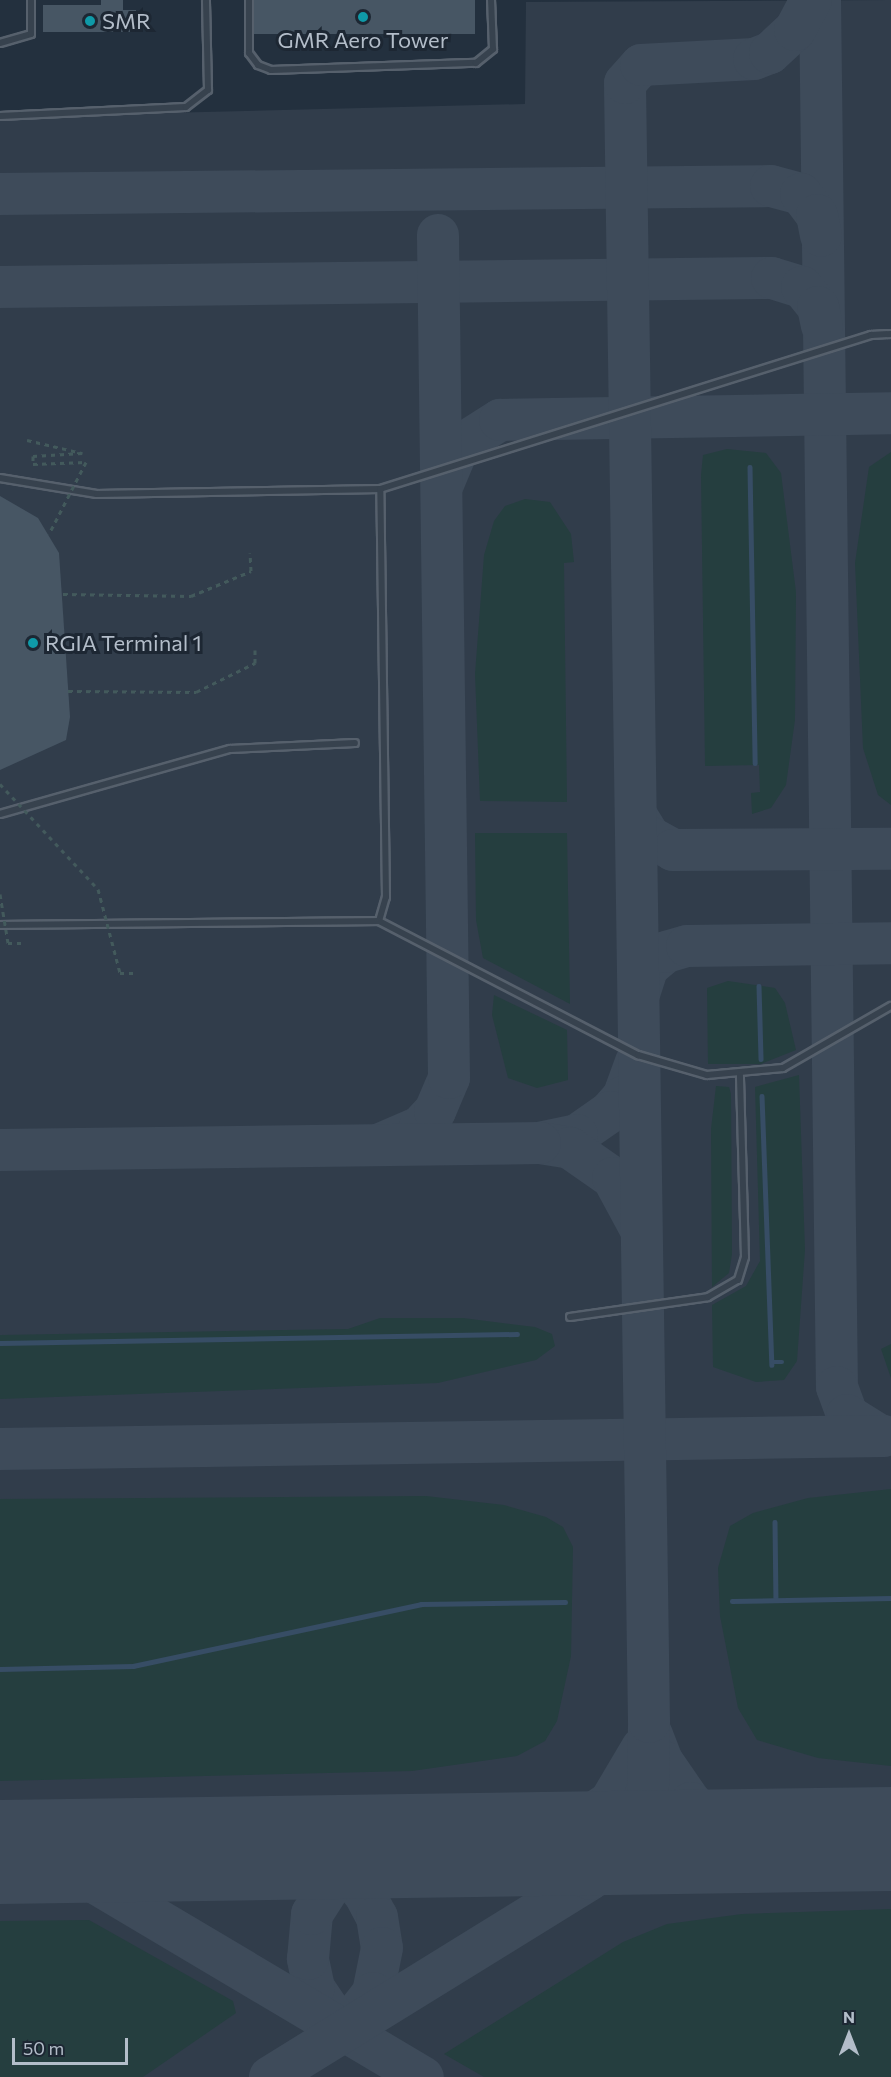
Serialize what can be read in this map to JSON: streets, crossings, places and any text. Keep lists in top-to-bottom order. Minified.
{"places":["GMR Aero Tower","SMR","RGIA Terminal 1"],"scale_bar":"50 m","north":"top"}
